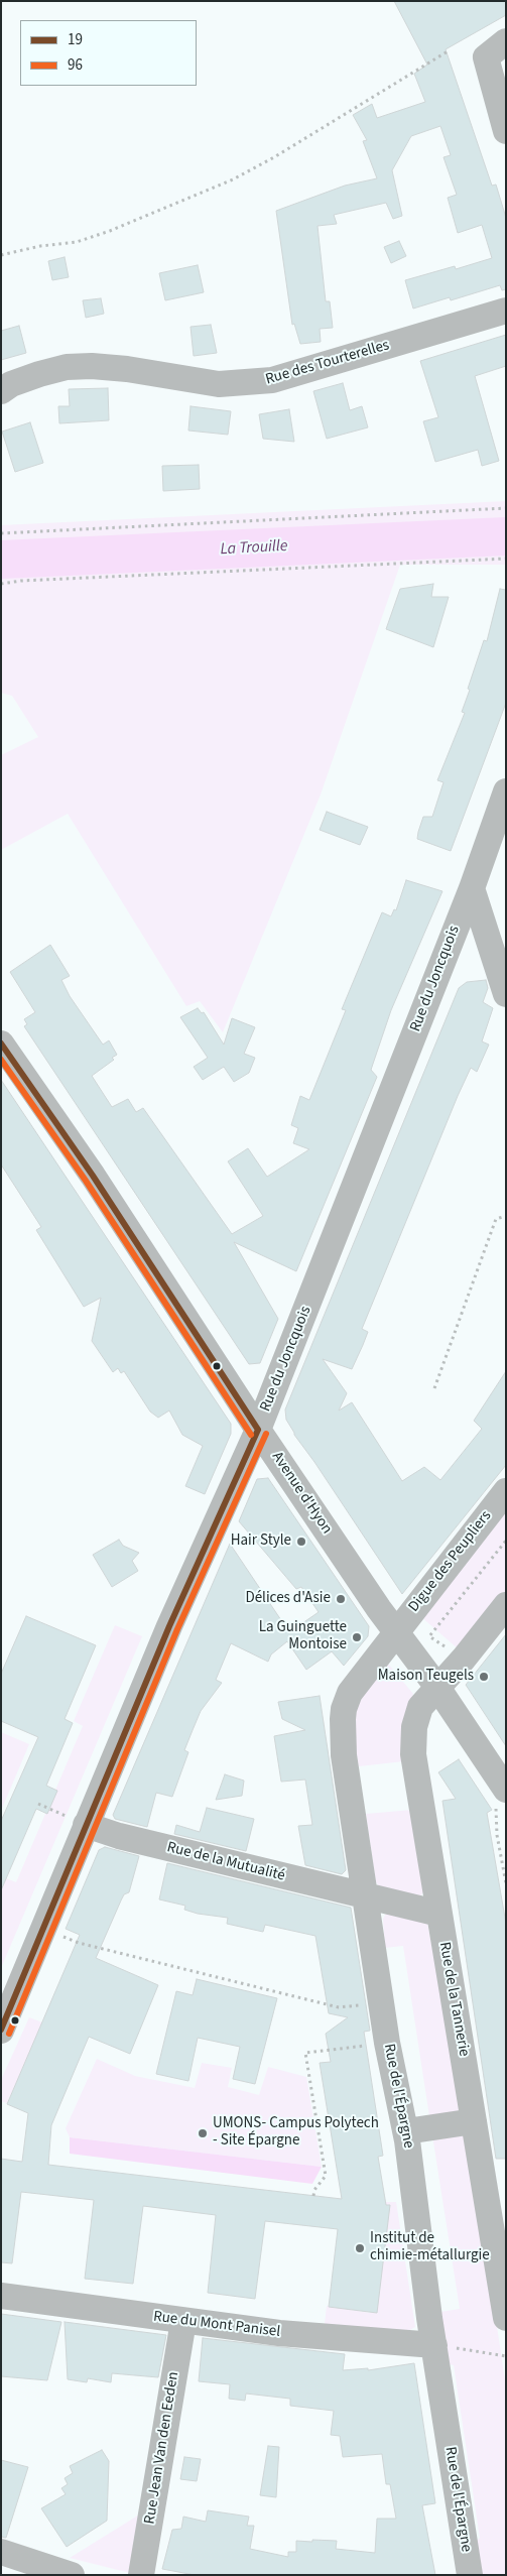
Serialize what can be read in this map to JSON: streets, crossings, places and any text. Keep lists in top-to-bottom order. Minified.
{"streets":{"street":["Rue des Tourterelles","Rue du Joncquois","Avenue d'Hyon","Digue des Peupliers","Rue de la Mutualité","Rue de la Tannerie","Rue de l'Épargne","Rue du Mont Panisel","Rue Jean Van den Eeden"]},"crossings":[["Rue du Joncquois","Avenue d'Hyon"],["Rue du Joncquois","Rue de la Mutualité"],["Avenue d'Hyon","Digue des Peupliers"],["Avenue d'Hyon","Rue de la Tannerie"],["Avenue d'Hyon","Rue de l'Épargne"],["Digue des Peupliers","Rue de l'Épargne"],["Rue de la Mutualité","Rue de la Tannerie"],["Rue de la Mutualité","Rue de l'Épargne"],["Rue de l'Épargne","Rue du Mont Panisel"],["Rue du Mont Panisel","Rue Jean Van den Eeden"]],"water":["La Trouille"],"places":["Hair Style","Délices d'Asie","La Guinguette Montoise","Maison Teugels","UMONS- Campus Polytech - Site Épargne","Institut de chimie-métallurgie"],"lines":["transit line 19","transit line 96"],"legend":["19","96"]}
